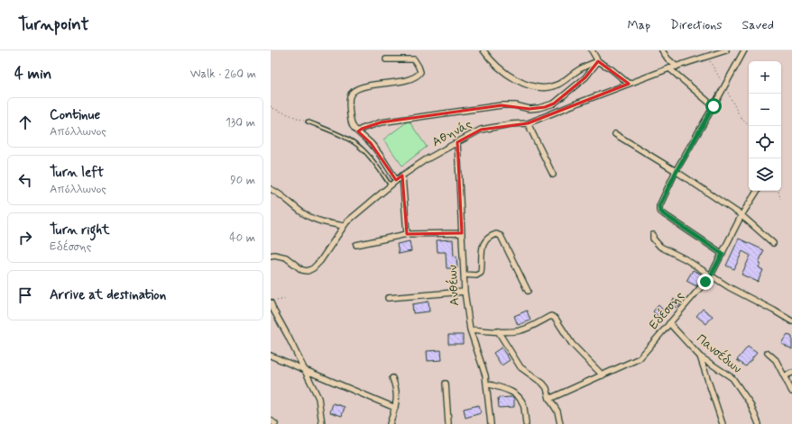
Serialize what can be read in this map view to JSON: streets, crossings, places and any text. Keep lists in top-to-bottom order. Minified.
{"streets":{"street":["Αθηνάς","Ανθέων","Εδέσσης","Πανσέδων"]},"crossings":[["Αθηνάς","Ανθέων"],["Εδέσσης","Πανσέδων"]],"page":{"header":"Turnpoint","nav":["Map","Directions","Saved"],"heading":["4 min","Walk · 260 m"],"map_buttons":["+","−"],"list":[["Continue","Απόλλωνος","130 m"],["Turn left","Απόλλωνος","90 m"],["Turn right","Εδέσσης","40 m"],"Arrive at destination"]}}
